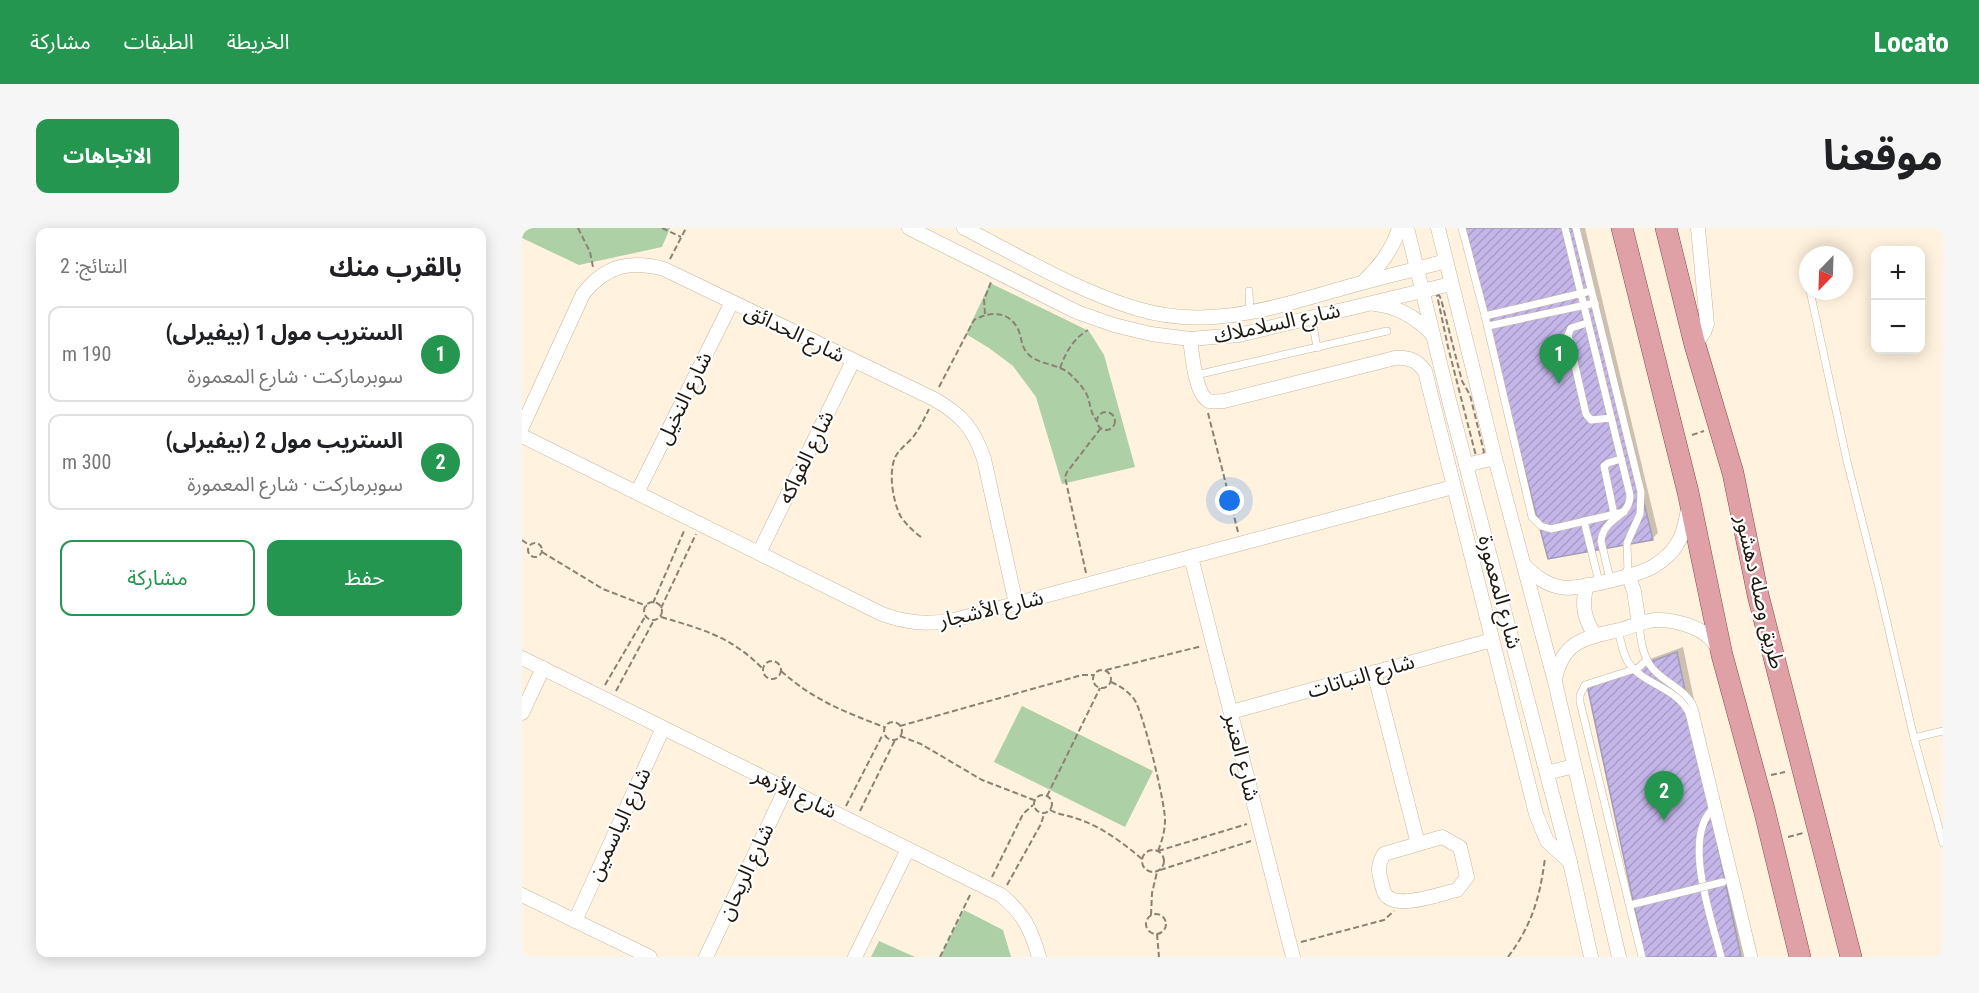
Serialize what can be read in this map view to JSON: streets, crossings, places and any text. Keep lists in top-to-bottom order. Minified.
{"streets":{"main road":["طريق وصله دهشور"],"street":["شارع السلاملاك","شارع الحدائق","شارع النخيل","شارع الفواكه","شارع المعمورة","شارع الأشجار","شارع النباتات","شارع العنبر","شارع الأزهر","شارع الياسمين","شارع الريحان"]},"crossings":[["شارع السلاملاك","شارع المعمورة"],["شارع الحدائق","شارع النخيل"],["شارع الحدائق","شارع الفواكه"],["شارع الحدائق","شارع الأشجار"],["شارع النخيل","شارع الأشجار"],["شارع الفواكه","شارع الأشجار"],["شارع الأشجار","شارع العنبر"],["شارع النباتات","شارع العنبر"],["شارع الأزهر","شارع الياسمين"],["شارع الأزهر","شارع الريحان"]],"north":"bottom left","page":{"header":"Locato","nav":["الخريطة","الطبقات","مشاركة"],"title":"موقعنا","buttons":["الاتجاهات",["حفظ","مشاركة"]],"heading":["بالقرب منك","النتائج: 2"],"map_buttons":["+","−"],"list":[{"mark":"1","name":"الستريب مول 1 (بيفيرلى)","note":"سوبرماركت · شارع المعمورة","value":"190 m"},{"mark":"2","name":"الستريب مول 2 (بيفيرلى)","note":"سوبرماركت · شارع المعمورة","value":"300 m"}],"pins":["1","2"]}}
